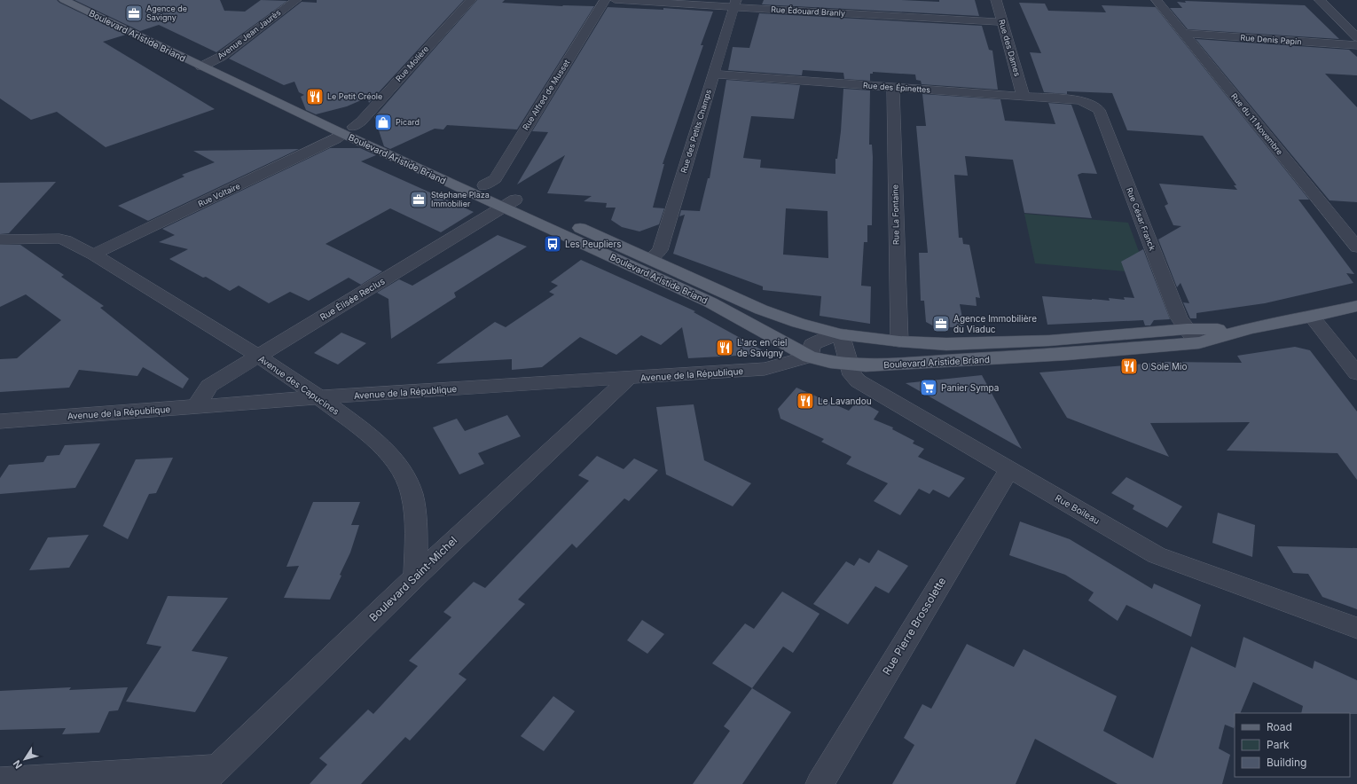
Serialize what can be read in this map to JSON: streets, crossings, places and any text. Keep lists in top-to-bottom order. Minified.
{"streets":{"main road":["Boulevard Aristide Briand"],"street":["Rue Édouard Branly","Avenue Jean Jaurès","Rue Denis Papin","Rue des Dames","Rue Molière","Rue des Épinettes","Rue Alfred de Musset","Rue du 11 Novembre","Rue des Petits Champs","Rue Voltaire","Rue La Fontaine","Rue César Franck","Rue Élisée Reclus","Avenue de la République","Avenue des Capucines","Rue Boileau","Boulevard Saint-Michel","Rue Pierre Brossolette"]},"crossings":[["Rue Édouard Branly","Rue des Dames"],["Rue Édouard Branly","Rue des Petits Champs"],["Avenue Jean Jaurès","Boulevard Aristide Briand"],["Boulevard Aristide Briand","Rue Molière"],["Boulevard Aristide Briand","Rue Alfred de Musset"],["Boulevard Aristide Briand","Rue des Petits Champs"],["Boulevard Aristide Briand","Rue Voltaire"],["Boulevard Aristide Briand","Rue La Fontaine"],["Boulevard Aristide Briand","Rue César Franck"],["Boulevard Aristide Briand","Rue Élisée Reclus"],["Boulevard Aristide Briand","Avenue de la République"],["Boulevard Aristide Briand","Rue Boileau"],["Rue Denis Papin","Rue du 11 Novembre"],["Rue des Dames","Rue des Épinettes"],["Rue Molière","Rue Voltaire"],["Rue des Épinettes","Rue des Petits Champs"],["Rue des Épinettes","Rue La Fontaine"],["Rue des Épinettes","Rue César Franck"],["Rue Voltaire","Avenue des Capucines"],["Rue Élisée Reclus","Avenue de la République"],["Rue Élisée Reclus","Avenue des Capucines"],["Avenue de la République","Avenue des Capucines"],["Avenue de la République","Boulevard Saint-Michel"],["Avenue des Capucines","Boulevard Saint-Michel"],["Rue Boileau","Rue Pierre Brossolette"]],"places":{"office":["Agence de Savigny","Stéphane Plaza Immobilier","Agence Immobilière du Viaduc"],"restaurant":["Le Petit Créole","L'arc en ciel de Savigny","O Sole Mio","Le Lavandou"],"shop":["Picard"],"bus stop":["Les Peupliers"],"supermarket":["Panier Sympa"]},"legend":["Road","Park","Building"],"north":"bottom left"}
